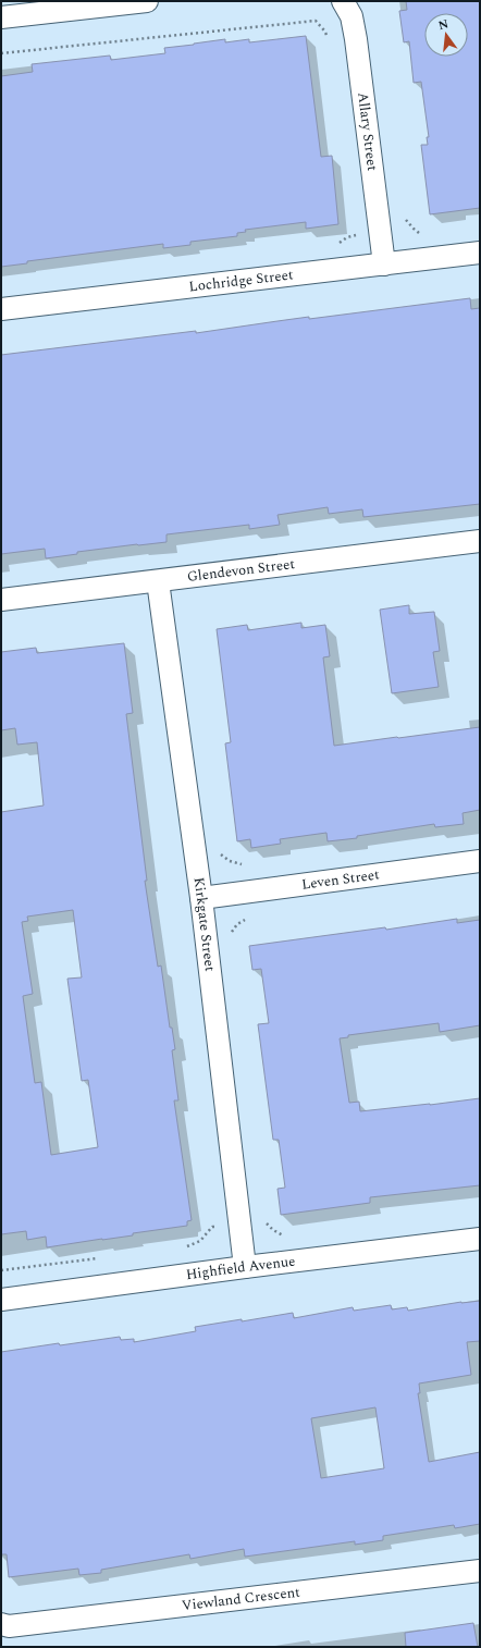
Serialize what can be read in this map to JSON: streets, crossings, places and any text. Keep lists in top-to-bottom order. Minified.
{"streets":{"street":["Allary Street","Lochridge Street","Glendevon Street","Leven Street","Kirkgate Street","Highfield Avenue","Viewland Crescent"]},"crossings":[["Allary Street","Lochridge Street"],["Glendevon Street","Kirkgate Street"],["Leven Street","Kirkgate Street"],["Kirkgate Street","Highfield Avenue"]],"north":"top"}
